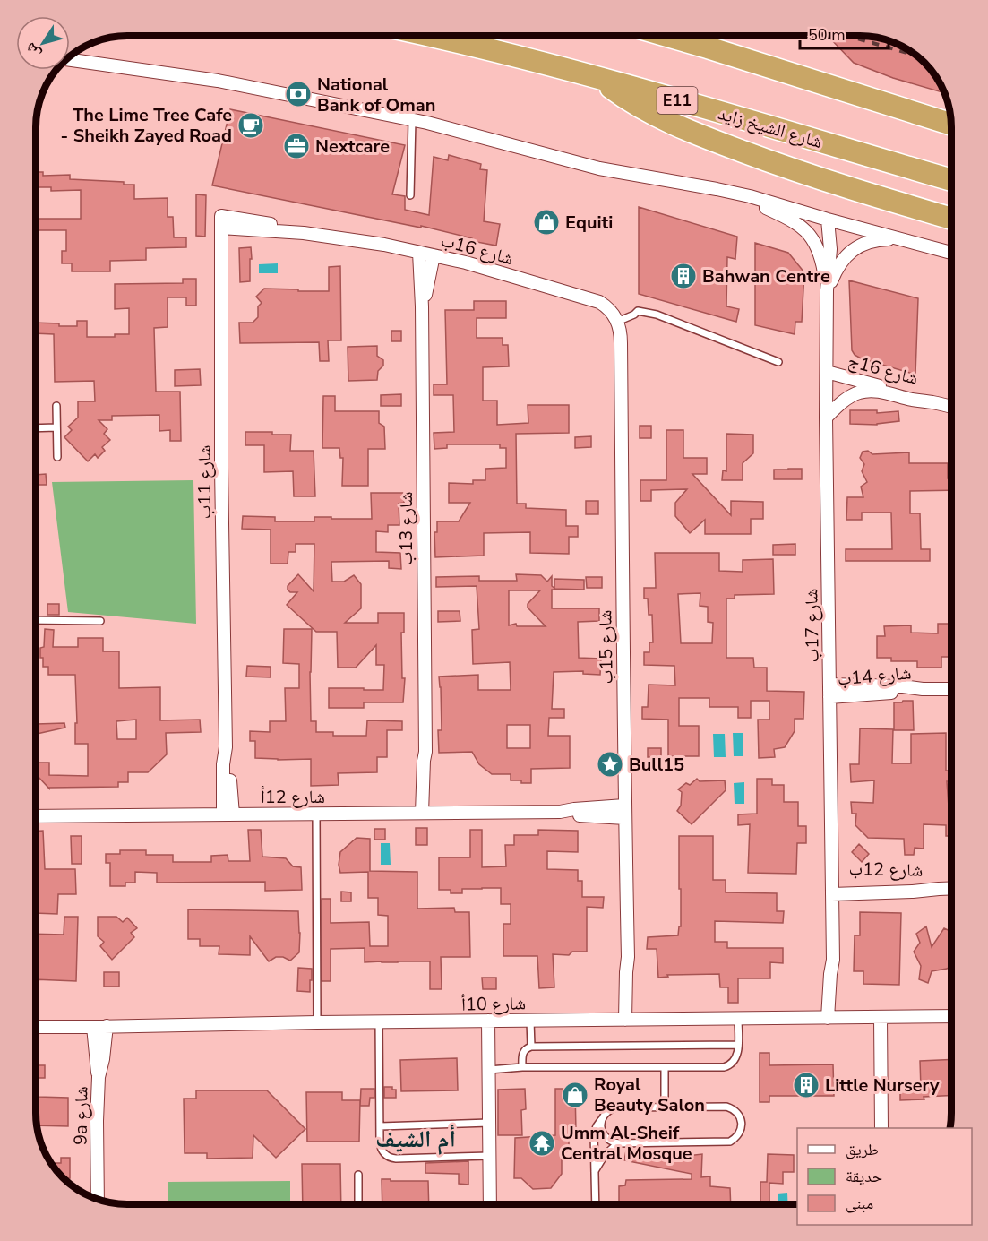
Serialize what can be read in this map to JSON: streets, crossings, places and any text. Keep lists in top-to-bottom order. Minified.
{"streets":{"highway":["E11","شارع الشيخ زايد"],"street":["شارع 16ب","شارع 16ج","شارع 11ب","شارع 13ب","شارع 17ب","شارع 15ب","شارع 14ب","شارع 12أ","شارع 12ب","شارع 10أ","9a شارع"]},"crossings":[["شارع 16ب","شارع 11ب"],["شارع 16ب","شارع 13ب"],["شارع 16ب","شارع 15ب"],["شارع 16ج","شارع 17ب"],["شارع 11ب","شارع 12أ"],["شارع 13ب","شارع 12أ"],["شارع 17ب","شارع 14ب"],["شارع 17ب","شارع 12ب"],["شارع 17ب","شارع 10أ"],["شارع 15ب","شارع 12أ"],["شارع 15ب","شارع 10أ"],["شارع 10أ","9a شارع"]],"districts":["أم الشيف"],"places":{"bank":["National Bank of Oman"],"cafe":["The Lime Tree Cafe - Sheikh Zayed Road"],"office":["Nextcare"],"shop":["Equiti","Royal Beauty Salon"],"building":["Bahwan Centre","Little Nursery"],"place":["Bull15"],"temple":["Umm Al-Sheif Central Mosque"]},"legend":["طريق","حديقة","مبنى"],"scale_bar":"50 m","north":"bottom left"}
